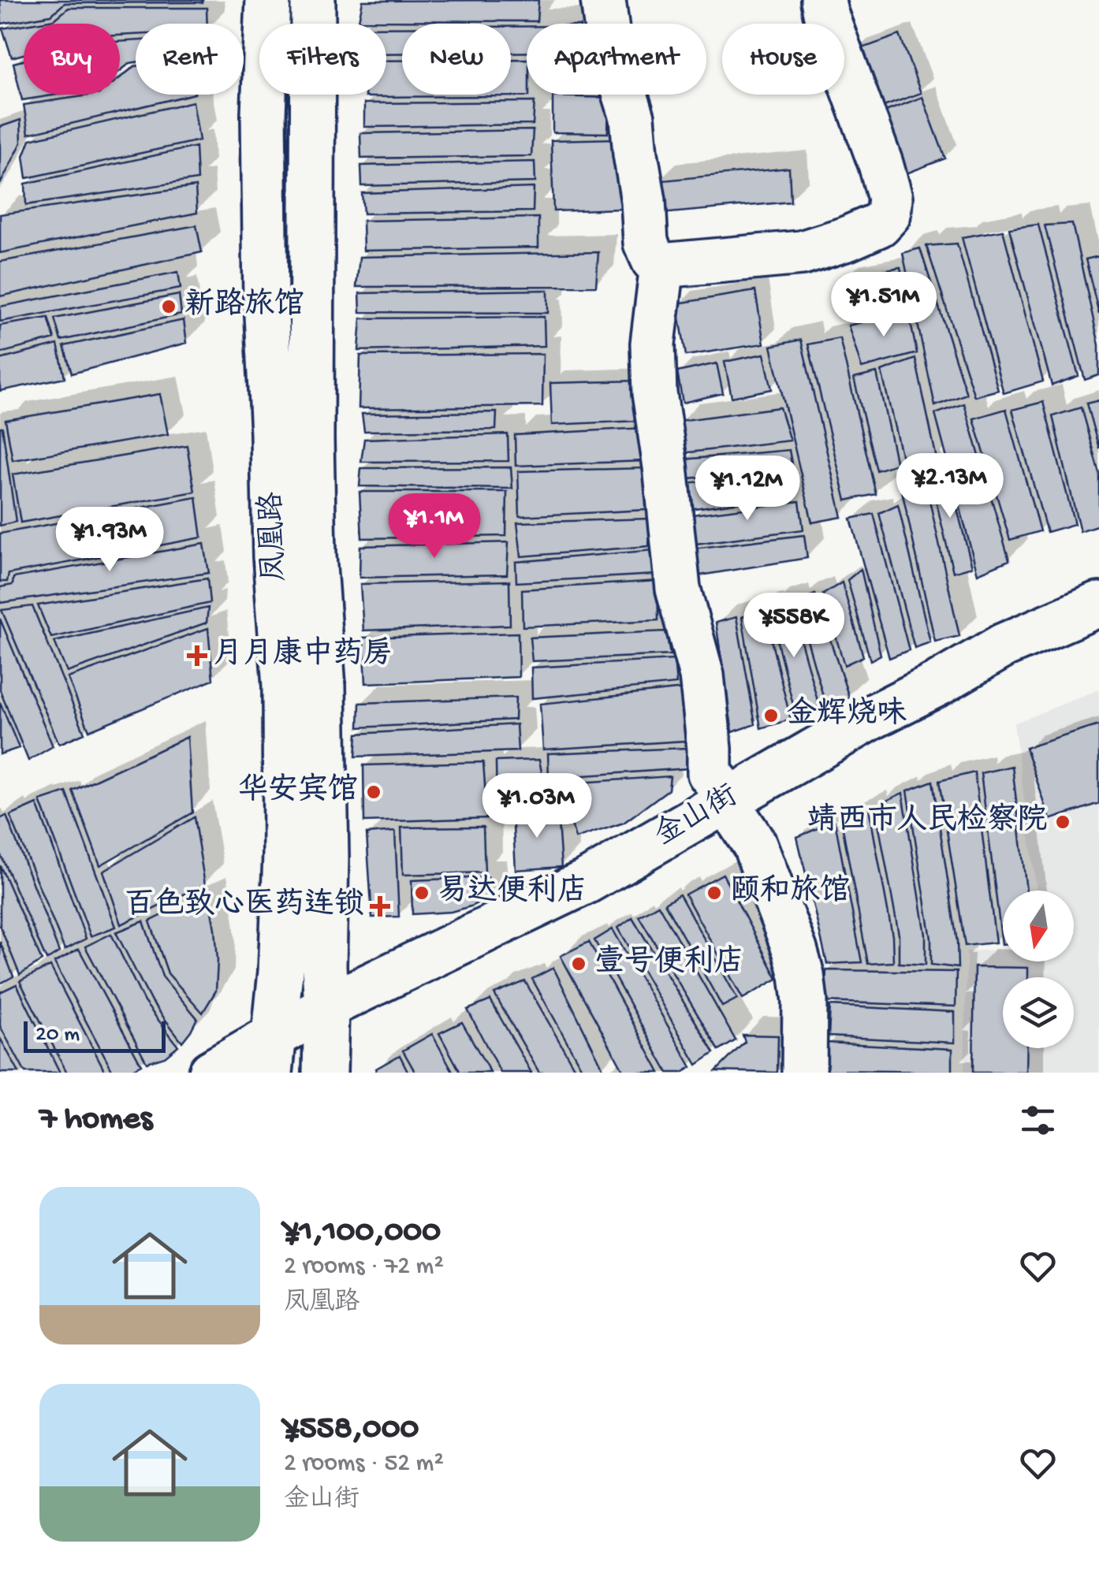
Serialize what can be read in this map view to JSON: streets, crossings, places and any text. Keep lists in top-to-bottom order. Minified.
{"streets":{"main road":["凤凰路","金山街"]},"crossings":[["凤凰路","金山街"]],"places":{"other":["新路旅馆","金辉烧味","华安宾馆","靖西市人民检察院","易达便利店","颐和旅馆","壹号便利店"],"health":["月月康中药房","百色致心医药连锁"]},"scale_bar":"20 m","north":"bottom","page":{"chip":["Buy","Rent","Filters","New","Apartment","House"],"price":["¥1.51M","¥2.13M","¥1.12M","¥1.1M","¥1.93M","¥558K","¥1.03M"],"scale":"20 m","heading":"7 homes","list":[{"name":"¥1,100,000","note":"2 rooms · 72 m² · 凤凰路"},{"name":"¥558,000","note":"2 rooms · 52 m² · 金山街"}]}}
